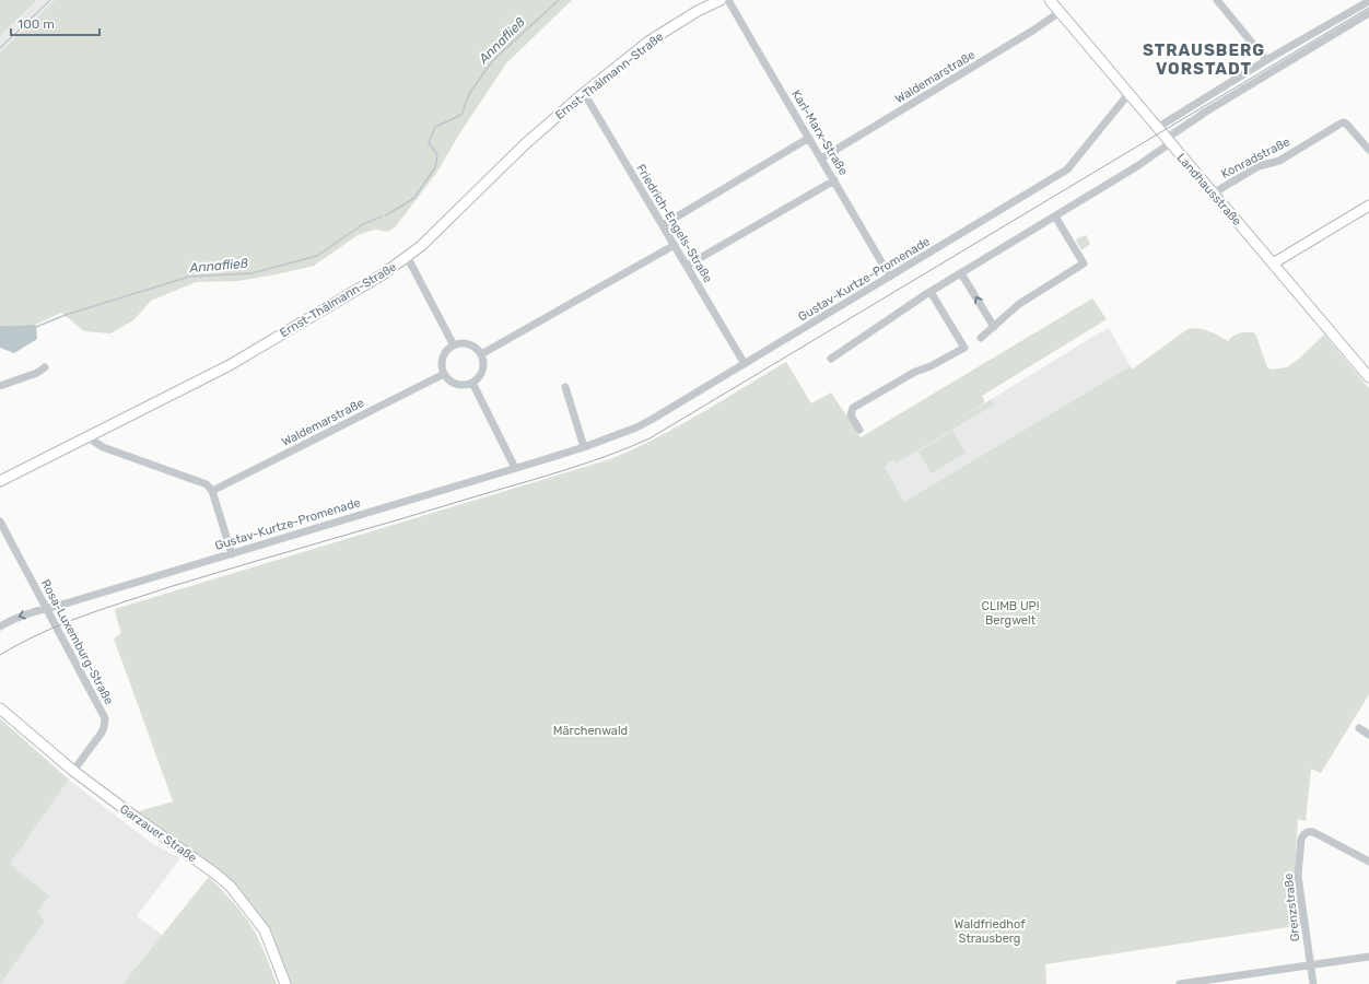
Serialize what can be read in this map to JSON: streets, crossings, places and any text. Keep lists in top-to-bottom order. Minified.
{"streets":{"street":["Ernst-Thälmann-Straße","Waldemarstraße","Karl-Marx-Straße","Konradstraße","Landhausstraße","Friedrich-Engels-Straße","Gustav-Kurtze-Promenade","Rosa-Luxemburg-Straße","Garzauer Straße","Grenzstraße"]},"crossings":[["Ernst-Thälmann-Straße","Friedrich-Engels-Straße"],["Waldemarstraße","Karl-Marx-Straße"],["Waldemarstraße","Landhausstraße"],["Karl-Marx-Straße","Gustav-Kurtze-Promenade"],["Konradstraße","Landhausstraße"],["Landhausstraße","Gustav-Kurtze-Promenade"],["Friedrich-Engels-Straße","Gustav-Kurtze-Promenade"],["Gustav-Kurtze-Promenade","Rosa-Luxemburg-Straße"],["Rosa-Luxemburg-Straße","Garzauer Straße"]],"districts":["STRAUSBERG VORSTADT"],"water":["Annafließ"],"parks":["CLIMB UP! Bergwelt","Märchenwald","Waldfriedhof Strausberg"],"scale_bar":"100 m"}
